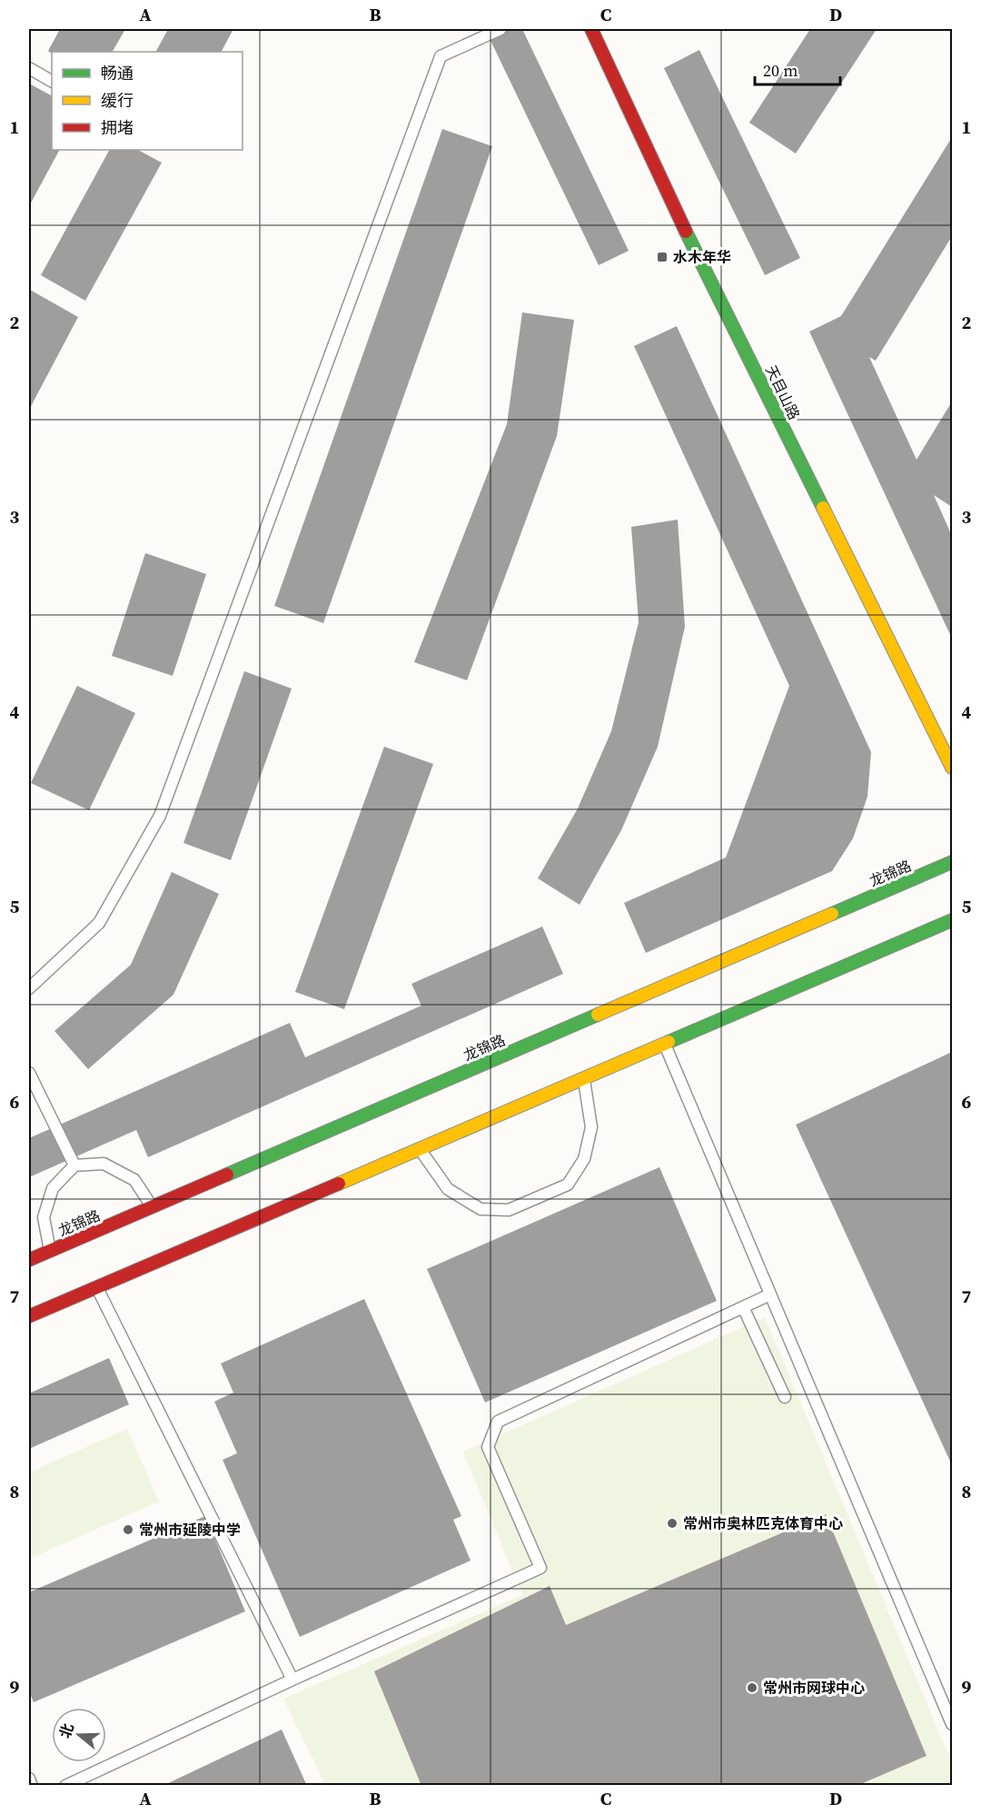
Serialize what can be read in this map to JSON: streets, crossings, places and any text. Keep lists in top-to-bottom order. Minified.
{"streets":{"main road":["天目山路","龙锦路"]},"places":{"transit":["水木年华"],"other":["常州市奥林匹克体育中心","常州市延陵中学","常州市网球中心"]},"legend":["畅通","缓行","拥堵"],"scale_bar":"20 m","north":"left","grid":{"columns":["A","B","C","D"],"rows":["1","2","3","4","5","6","7","8","9"]}}
